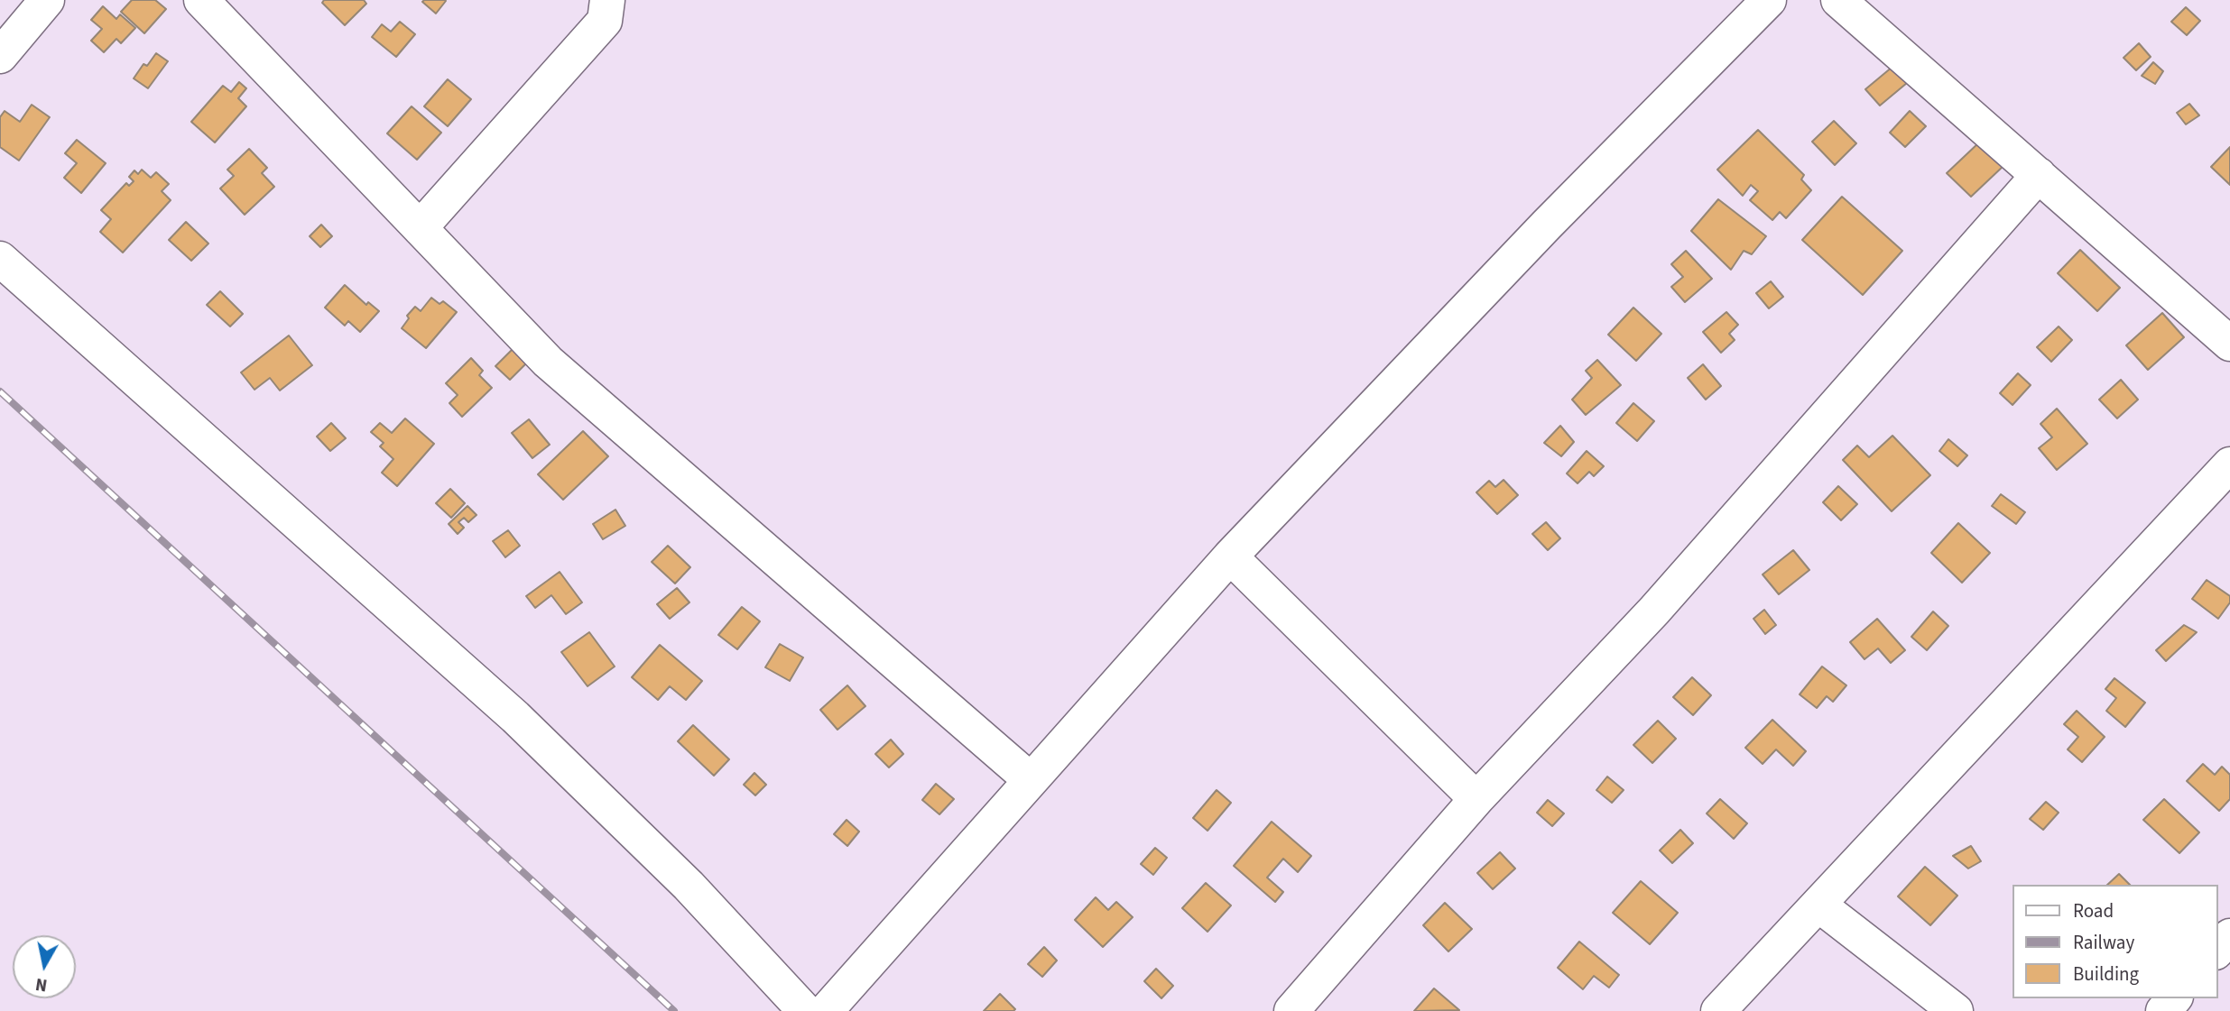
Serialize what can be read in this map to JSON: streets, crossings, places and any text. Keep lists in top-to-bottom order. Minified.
{"legend":["Road","Railway","Building"],"north":"bottom"}
